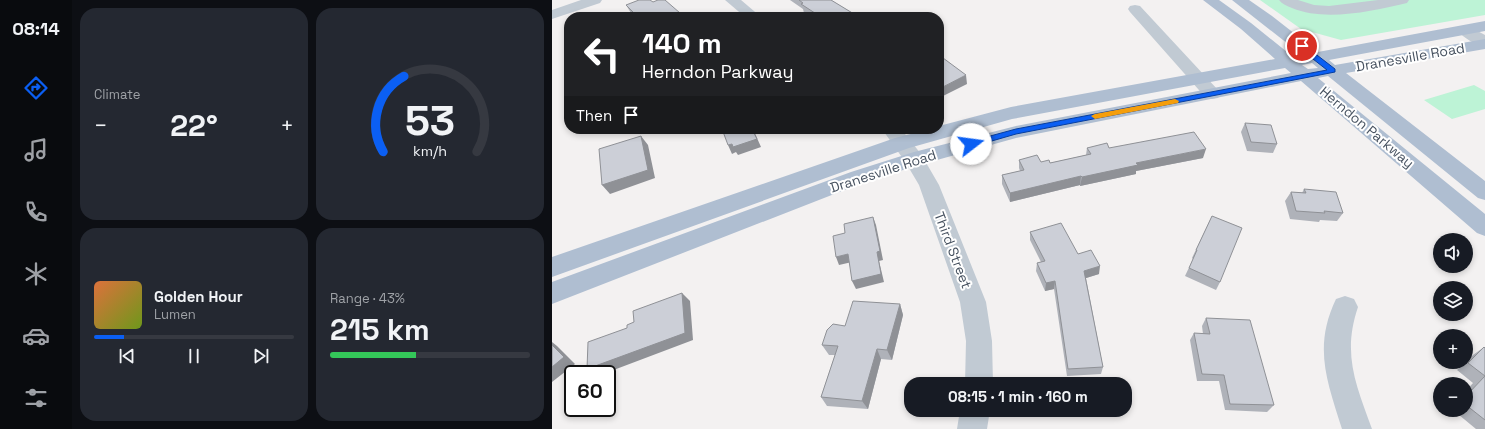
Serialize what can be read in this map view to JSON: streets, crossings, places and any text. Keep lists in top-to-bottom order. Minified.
{"streets":{"main road":["Dranesville Road","Herndon Parkway"],"street":["Third Street"]},"crossings":[["Dranesville Road","Herndon Parkway"],["Dranesville Road","Third Street"]],"page":{"tabs":"08:14","tile":["Climate",["Range · 43%","215 km"]],"turn":["140 m","Herndon Parkway"],"then":"Then","heat":["−","22°","+"],"map_buttons":["+","−"],"song":["Golden Hour","Lumen"],"limit":"60","trip":"08:15 · 1 min · 160 m","gauge":["53","km/h"]}}
